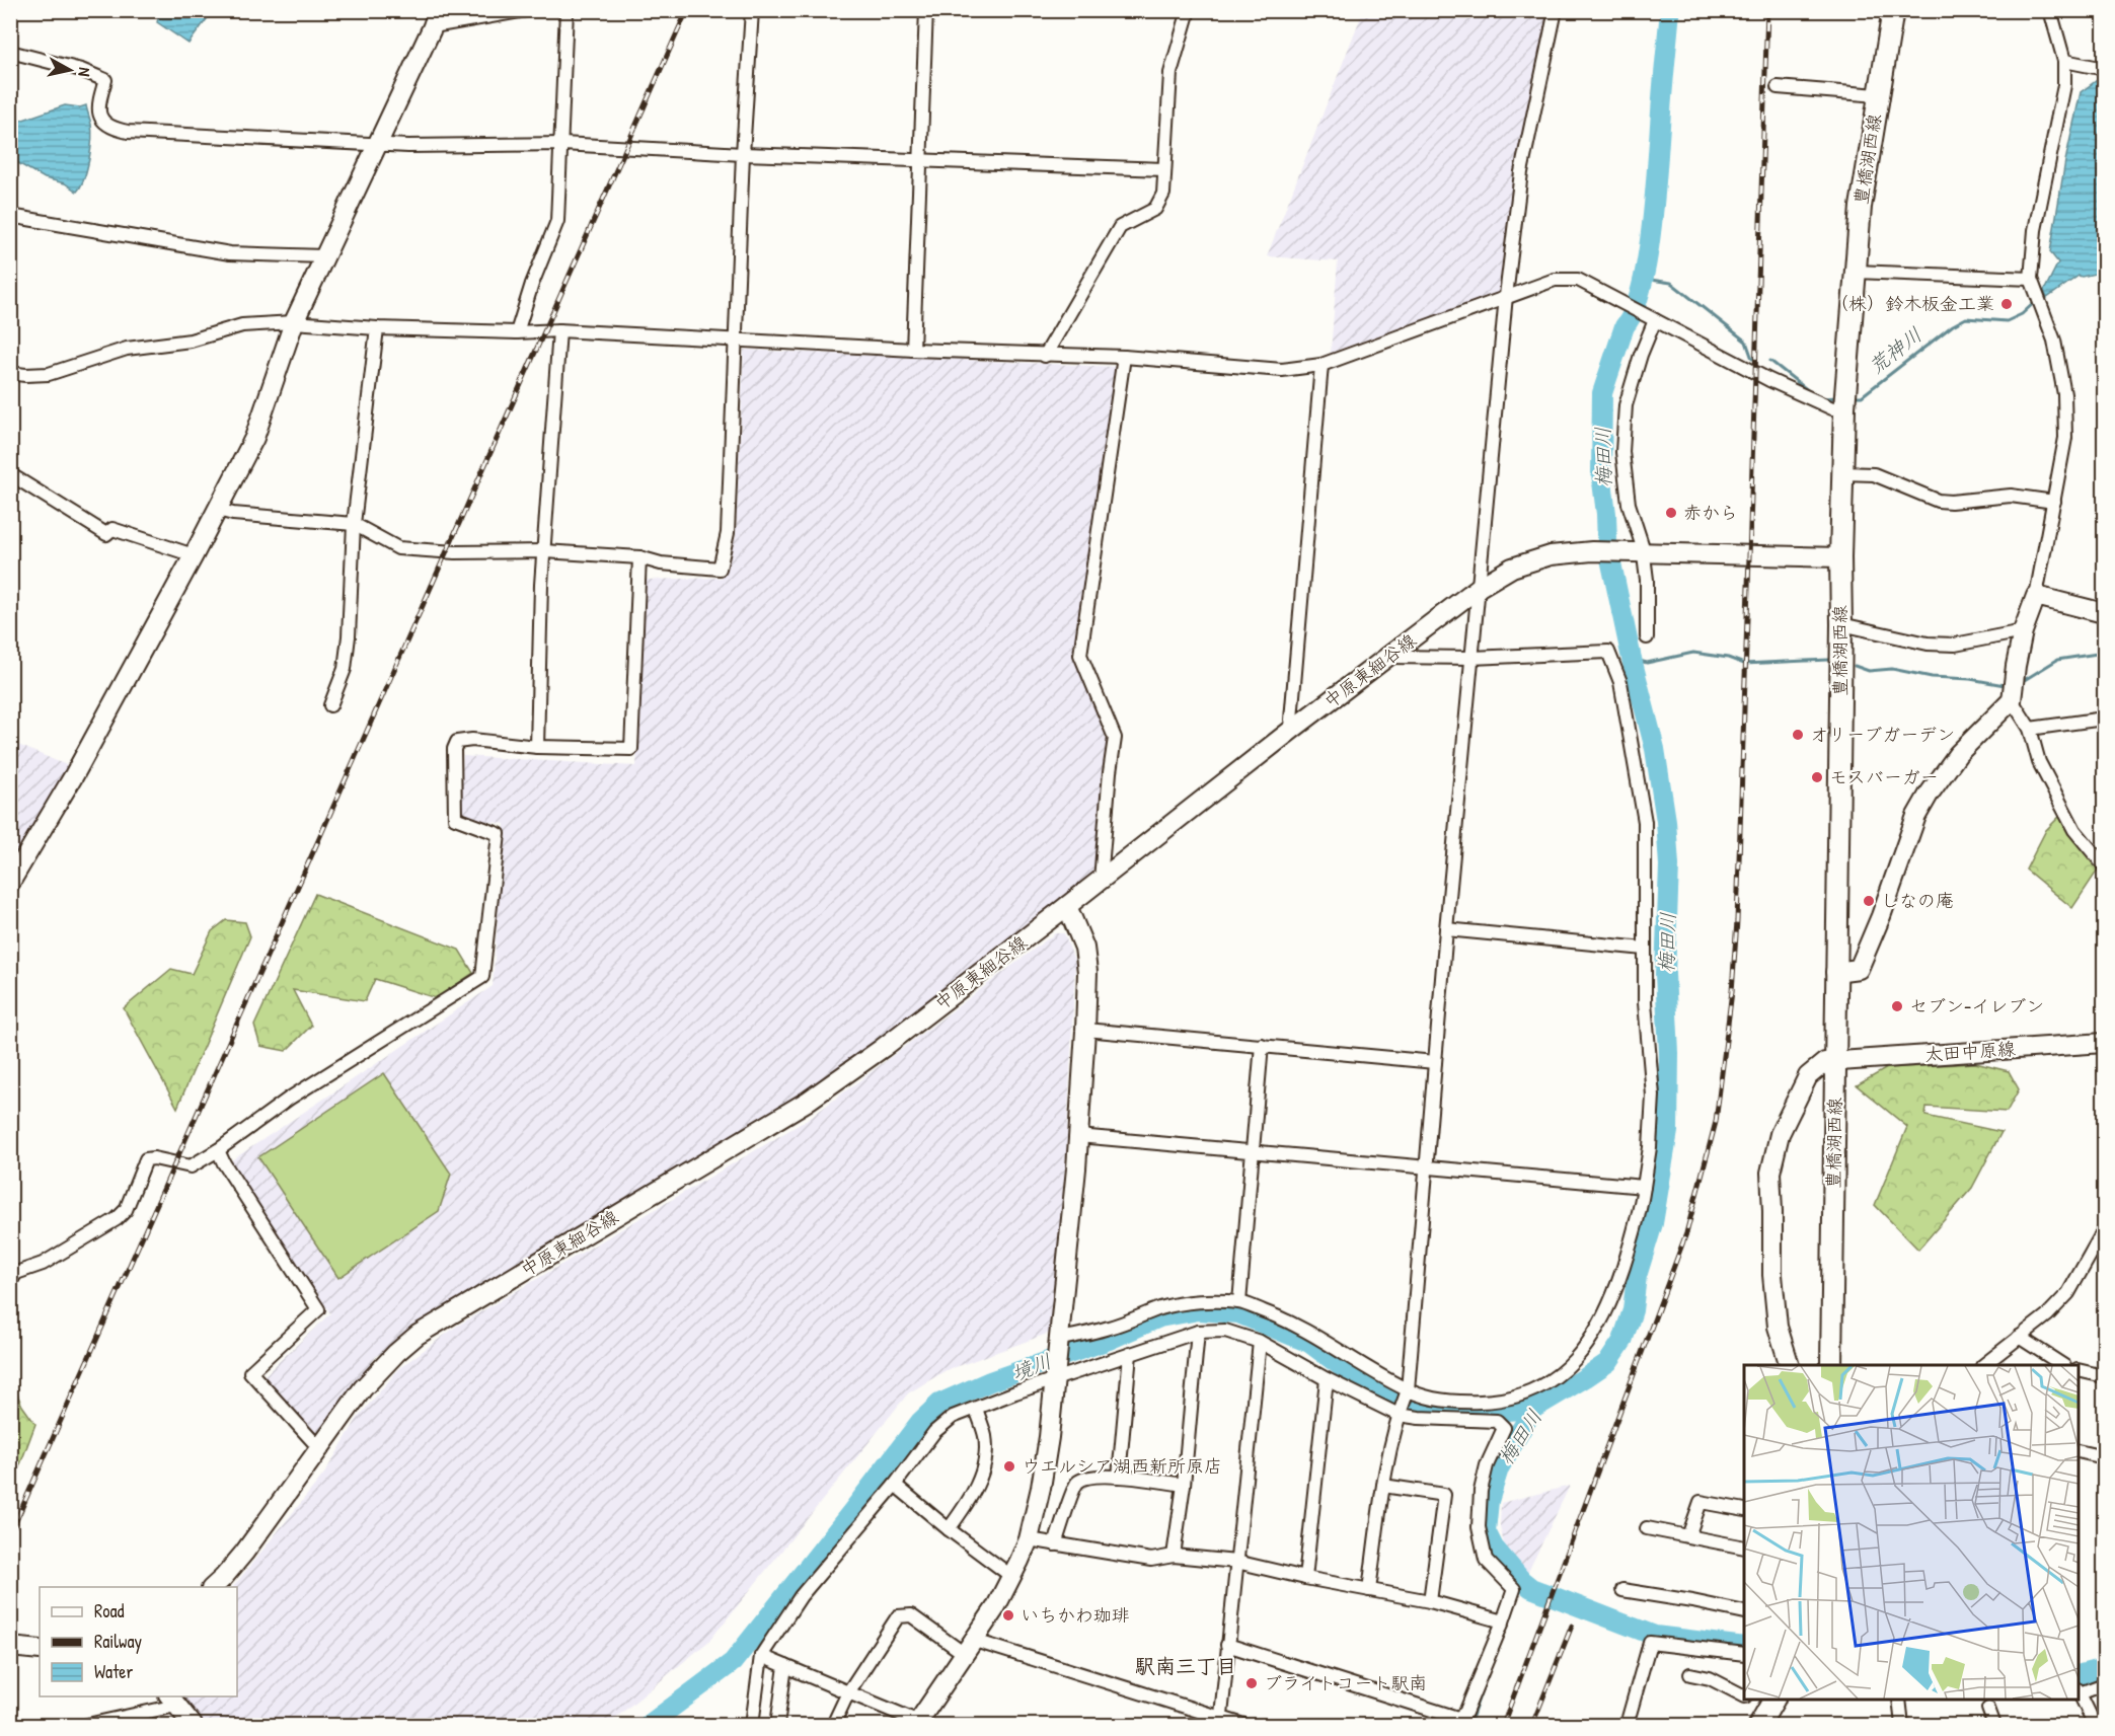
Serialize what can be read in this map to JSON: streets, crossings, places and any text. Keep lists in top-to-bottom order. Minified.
{"streets":{"main road":["豊橋湖西線"],"street":["中原東細谷線","太田中原線"]},"crossings":[["豊橋湖西線","中原東細谷線"],["豊橋湖西線","太田中原線"]],"districts":["駅南三丁目"],"water":["荒神川","梅田川","境川"],"places":["（株）鈴木板金工業","赤から","オリーブガーデン","モスバーガー","しなの庵","セブン-イレブン","ウエルシア湖西新所原店","いちかわ珈琲","ブライトコート駅南"],"legend":["Road","Railway","Water"],"north":"right"}
